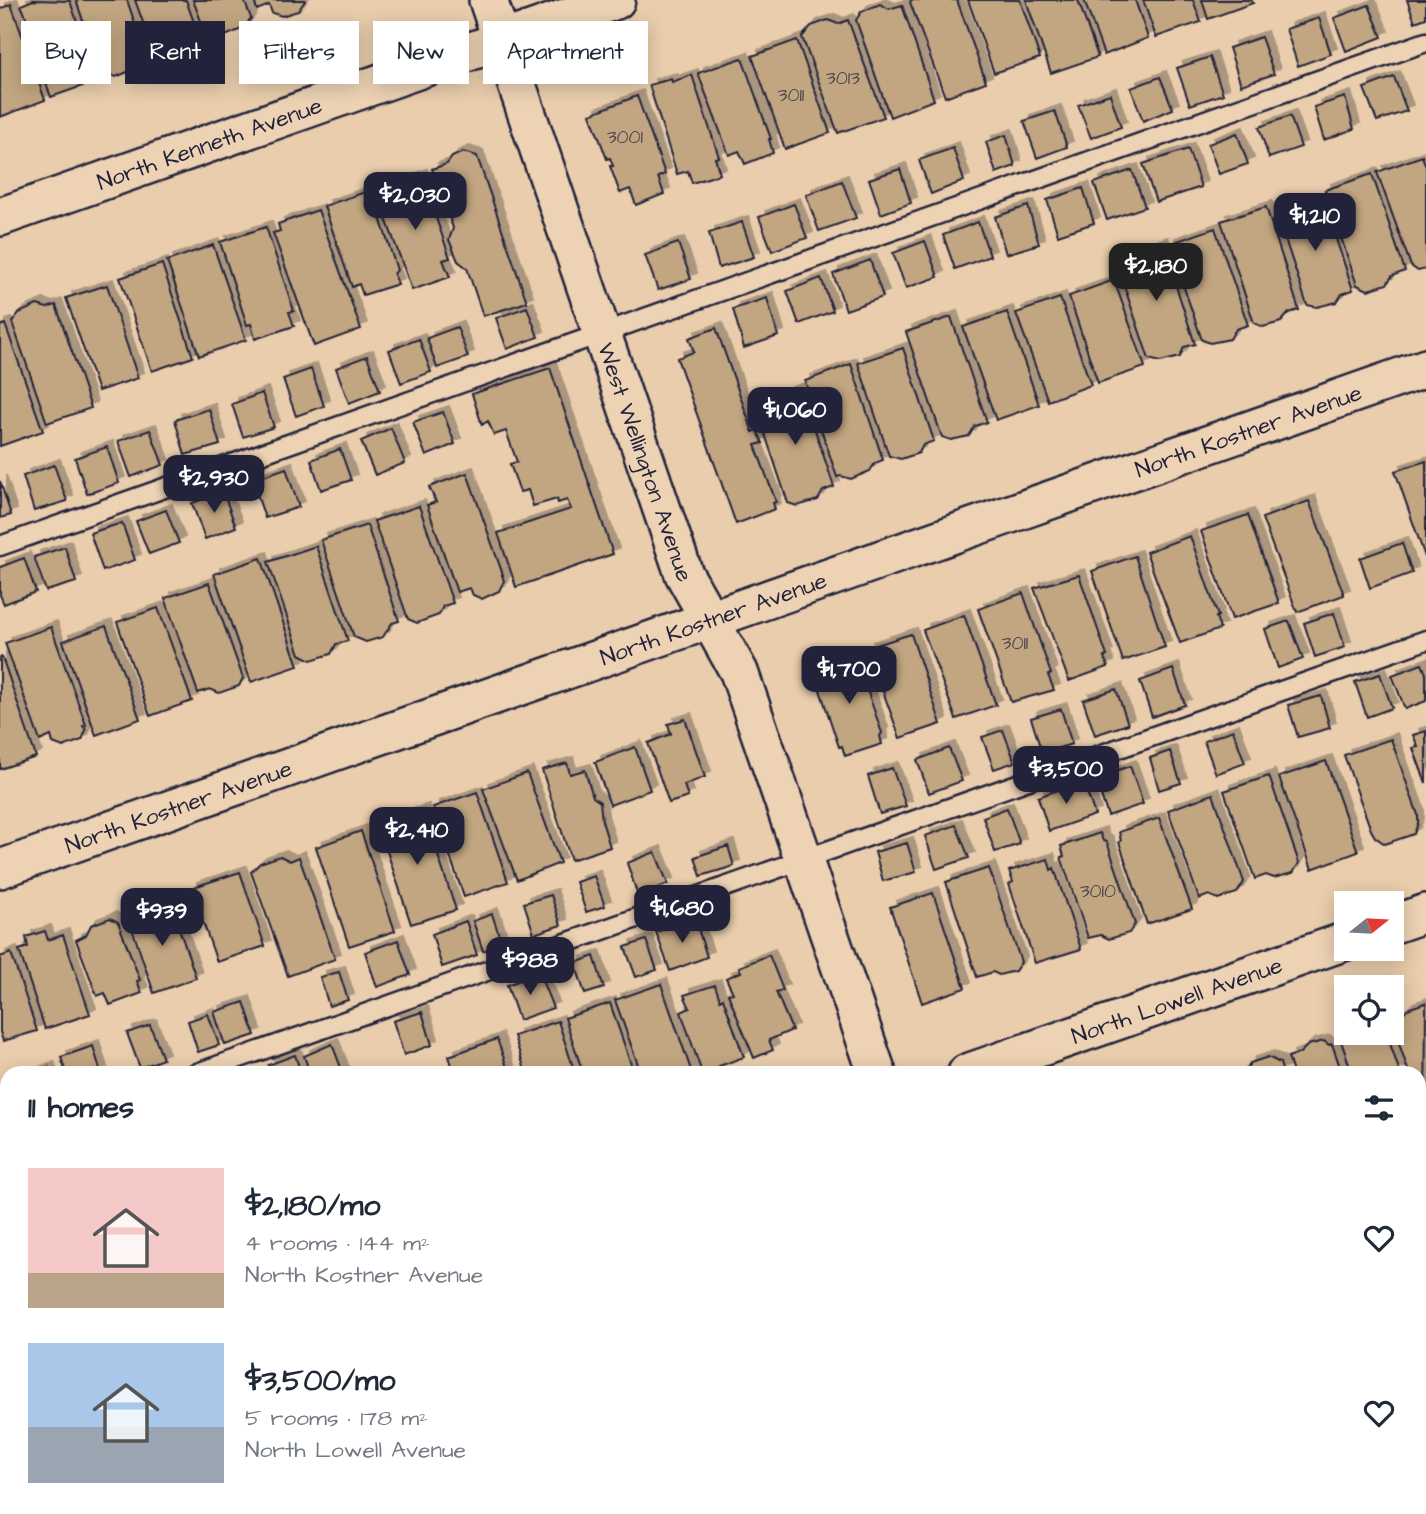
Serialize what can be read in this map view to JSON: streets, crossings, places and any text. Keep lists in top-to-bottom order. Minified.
{"streets":{"street":["North Kenneth Avenue","North Kostner Avenue","West Wellington Avenue","North Lowell Avenue"]},"crossings":[["North Kostner Avenue","West Wellington Avenue"]],"house_numbers":["3013","3011","3001","3011","3010"],"north":"right","page":{"chip":["Buy","Rent","Filters","New","Apartment"],"price":["$2,030","$1,210","$2,180","$1,060","$2,930","$1,700","$3,500","$2,410","$1,680","$939","$988"],"heading":"11 homes","list":[{"name":"$2,180/mo","note":"4 rooms · 144 m² · North Kostner Avenue"},{"name":"$3,500/mo","note":"5 rooms · 178 m² · North Lowell Avenue"}]}}
